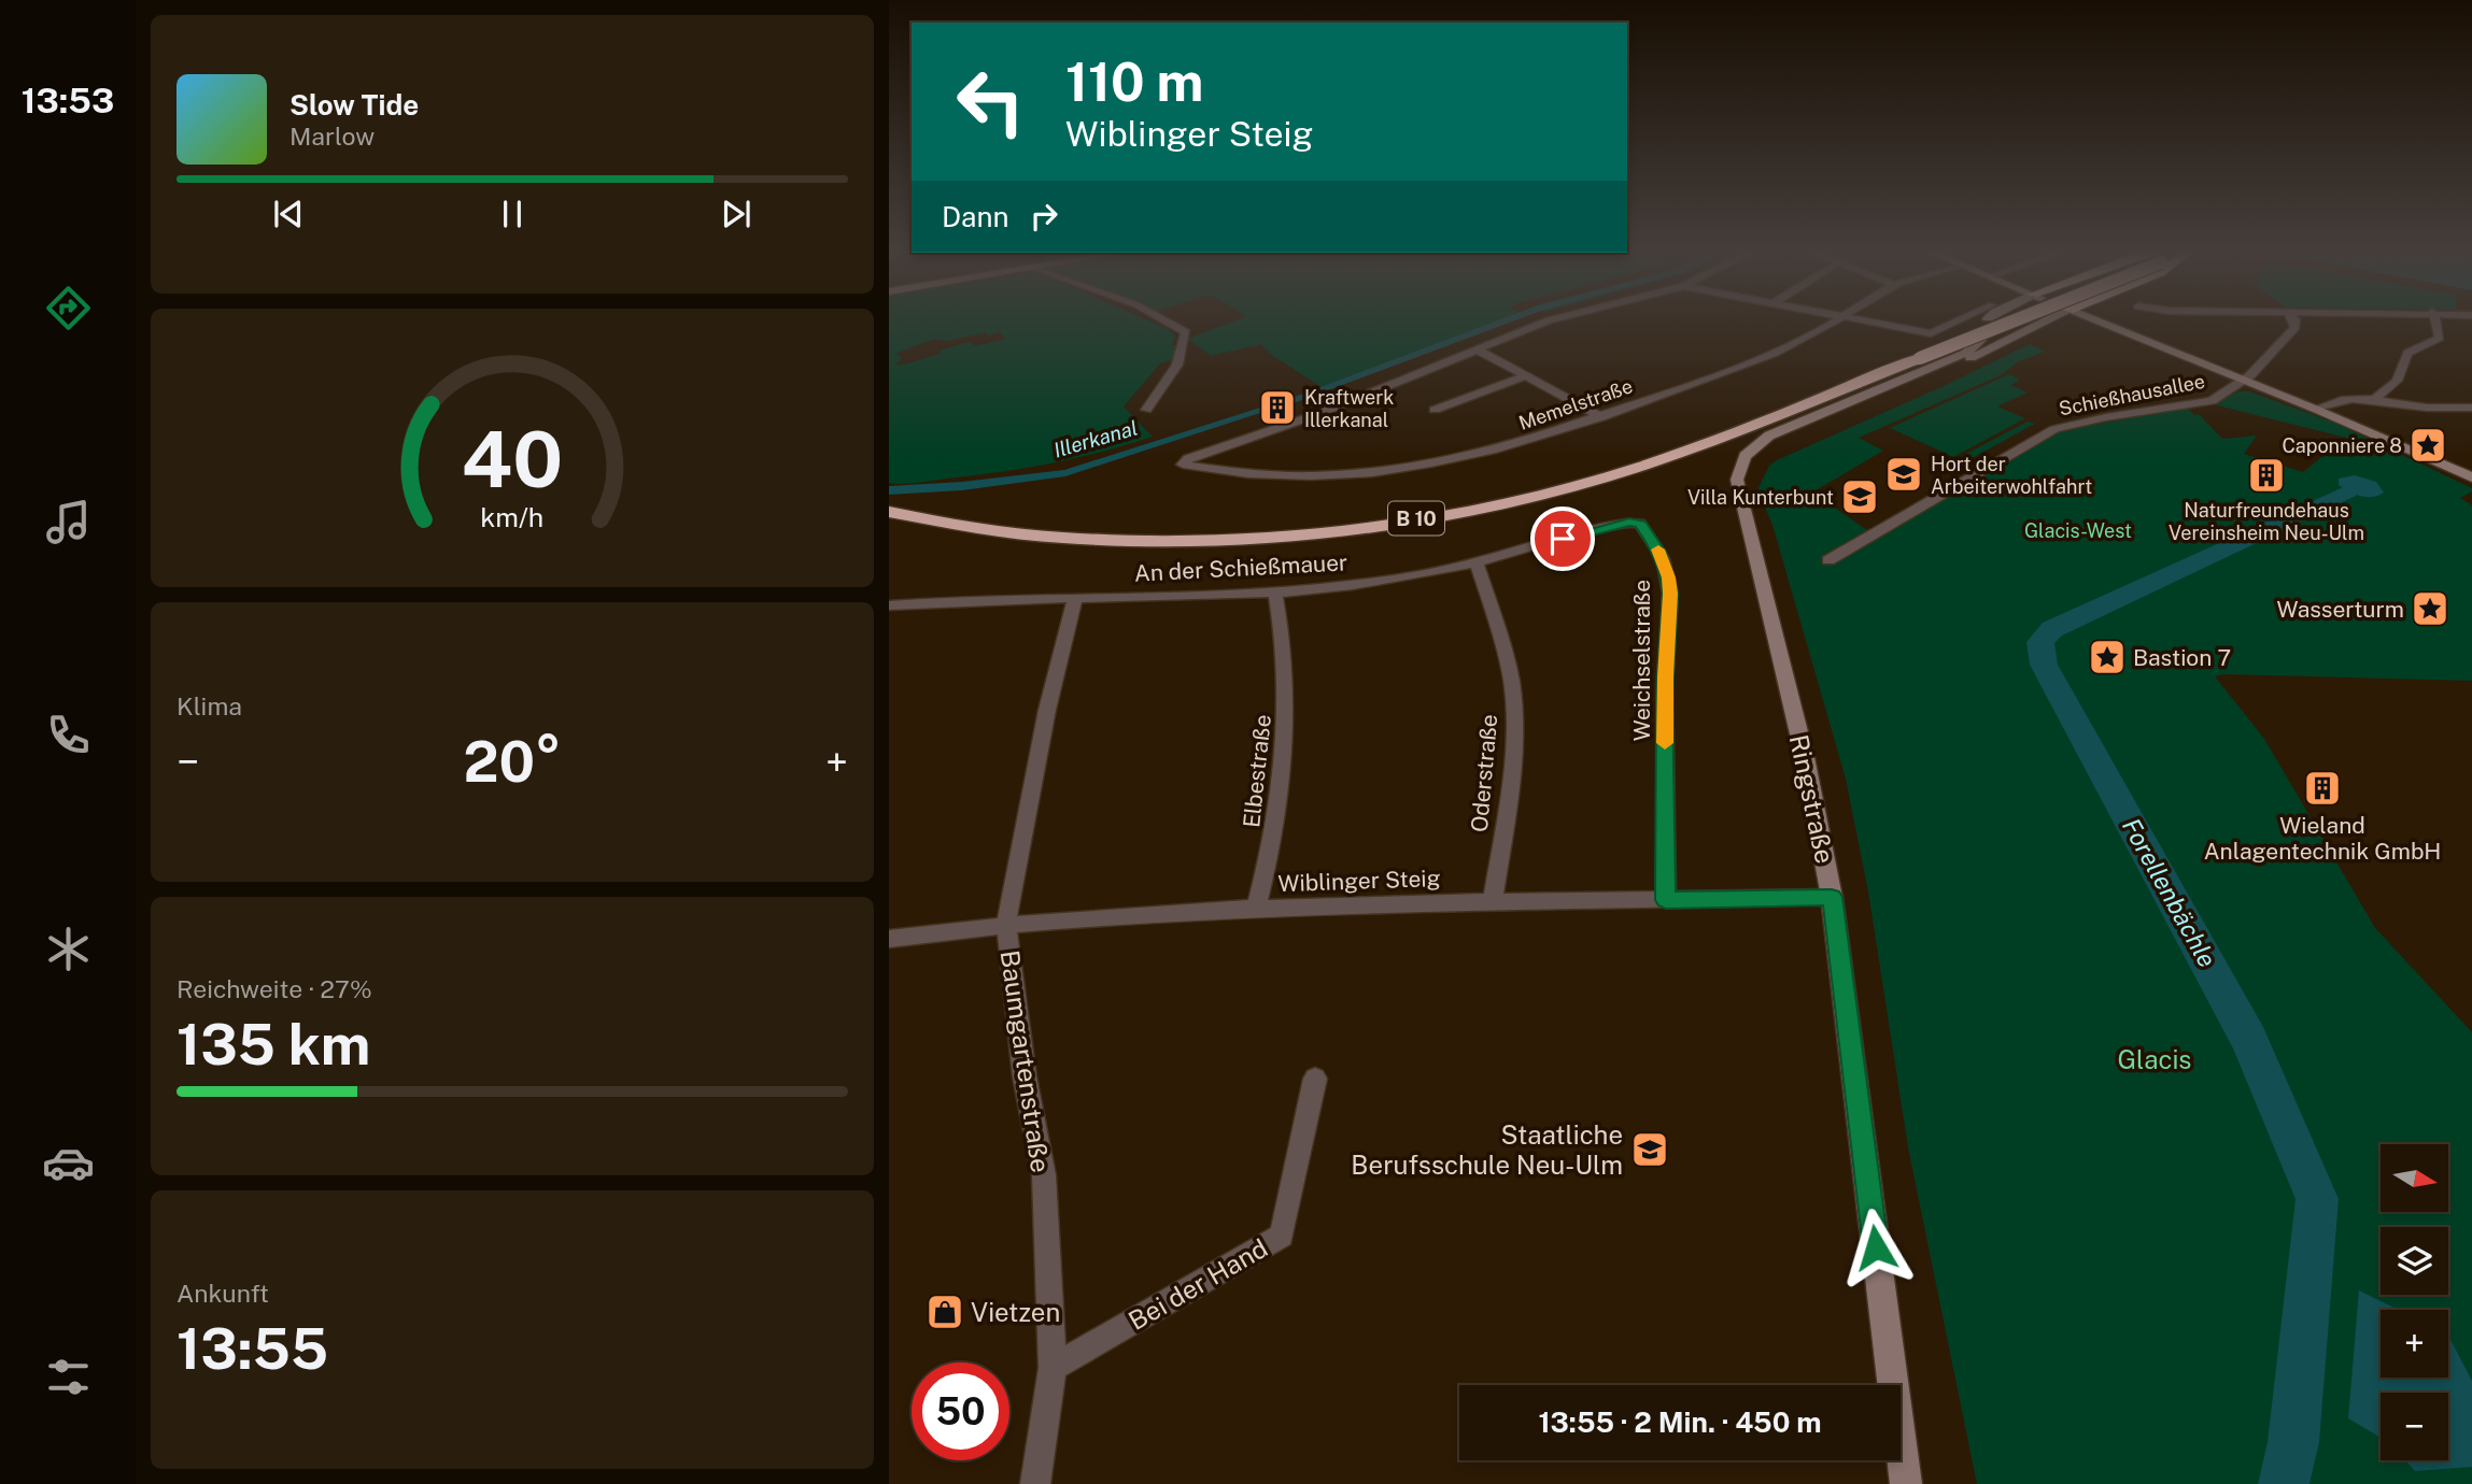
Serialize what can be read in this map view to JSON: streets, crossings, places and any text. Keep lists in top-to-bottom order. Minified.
{"streets":{"highway":["B 10"],"main road":["Ringstraße"],"street":["Schießhausallee","Memelstraße","An der Schießmauer","Weichselstraße","Elbestraße","Oderstraße","Wiblinger Steig","Baumgartenstraße","Bei der Hand"]},"crossings":[["An der Schießmauer","Weichselstraße"],["An der Schießmauer","Elbestraße"],["An der Schießmauer","Oderstraße"],["An der Schießmauer","Baumgartenstraße"],["Weichselstraße","Wiblinger Steig"],["Elbestraße","Wiblinger Steig"],["Oderstraße","Wiblinger Steig"],["Ringstraße","Wiblinger Steig"],["Wiblinger Steig","Baumgartenstraße"],["Baumgartenstraße","Bei der Hand"]],"water":["Illerkanal","Forellenbächle"],"parks":["Glacis-West","Glacis"],"places":{"building":["Kraftwerk Illerkanal","Naturfreundehaus Vereinsheim Neu-Ulm","Wieland Anlagentechnik GmbH"],"place":["Caponniere 8","Wasserturm","Bastion 7"],"school or university":["Hort der Arbeiterwohlfahrt","Villa Kunterbunt","Staatliche Berufsschule Neu-Ulm"],"shop":["Vietzen"]},"north":"right","page":{"tabs":"13:53","turn":["110 m","Wiblinger Steig"],"song":["Slow Tide","Marlow"],"then":"Dann","tile":["Klima",["Reichweite · 27%","135 km"],["Ankunft","13:55"]],"heat":["−","20°","+"],"map_buttons":["+","−"],"limit":"50","trip":"13:55 · 2 Min. · 450 m","gauge":["40","km/h"]}}
